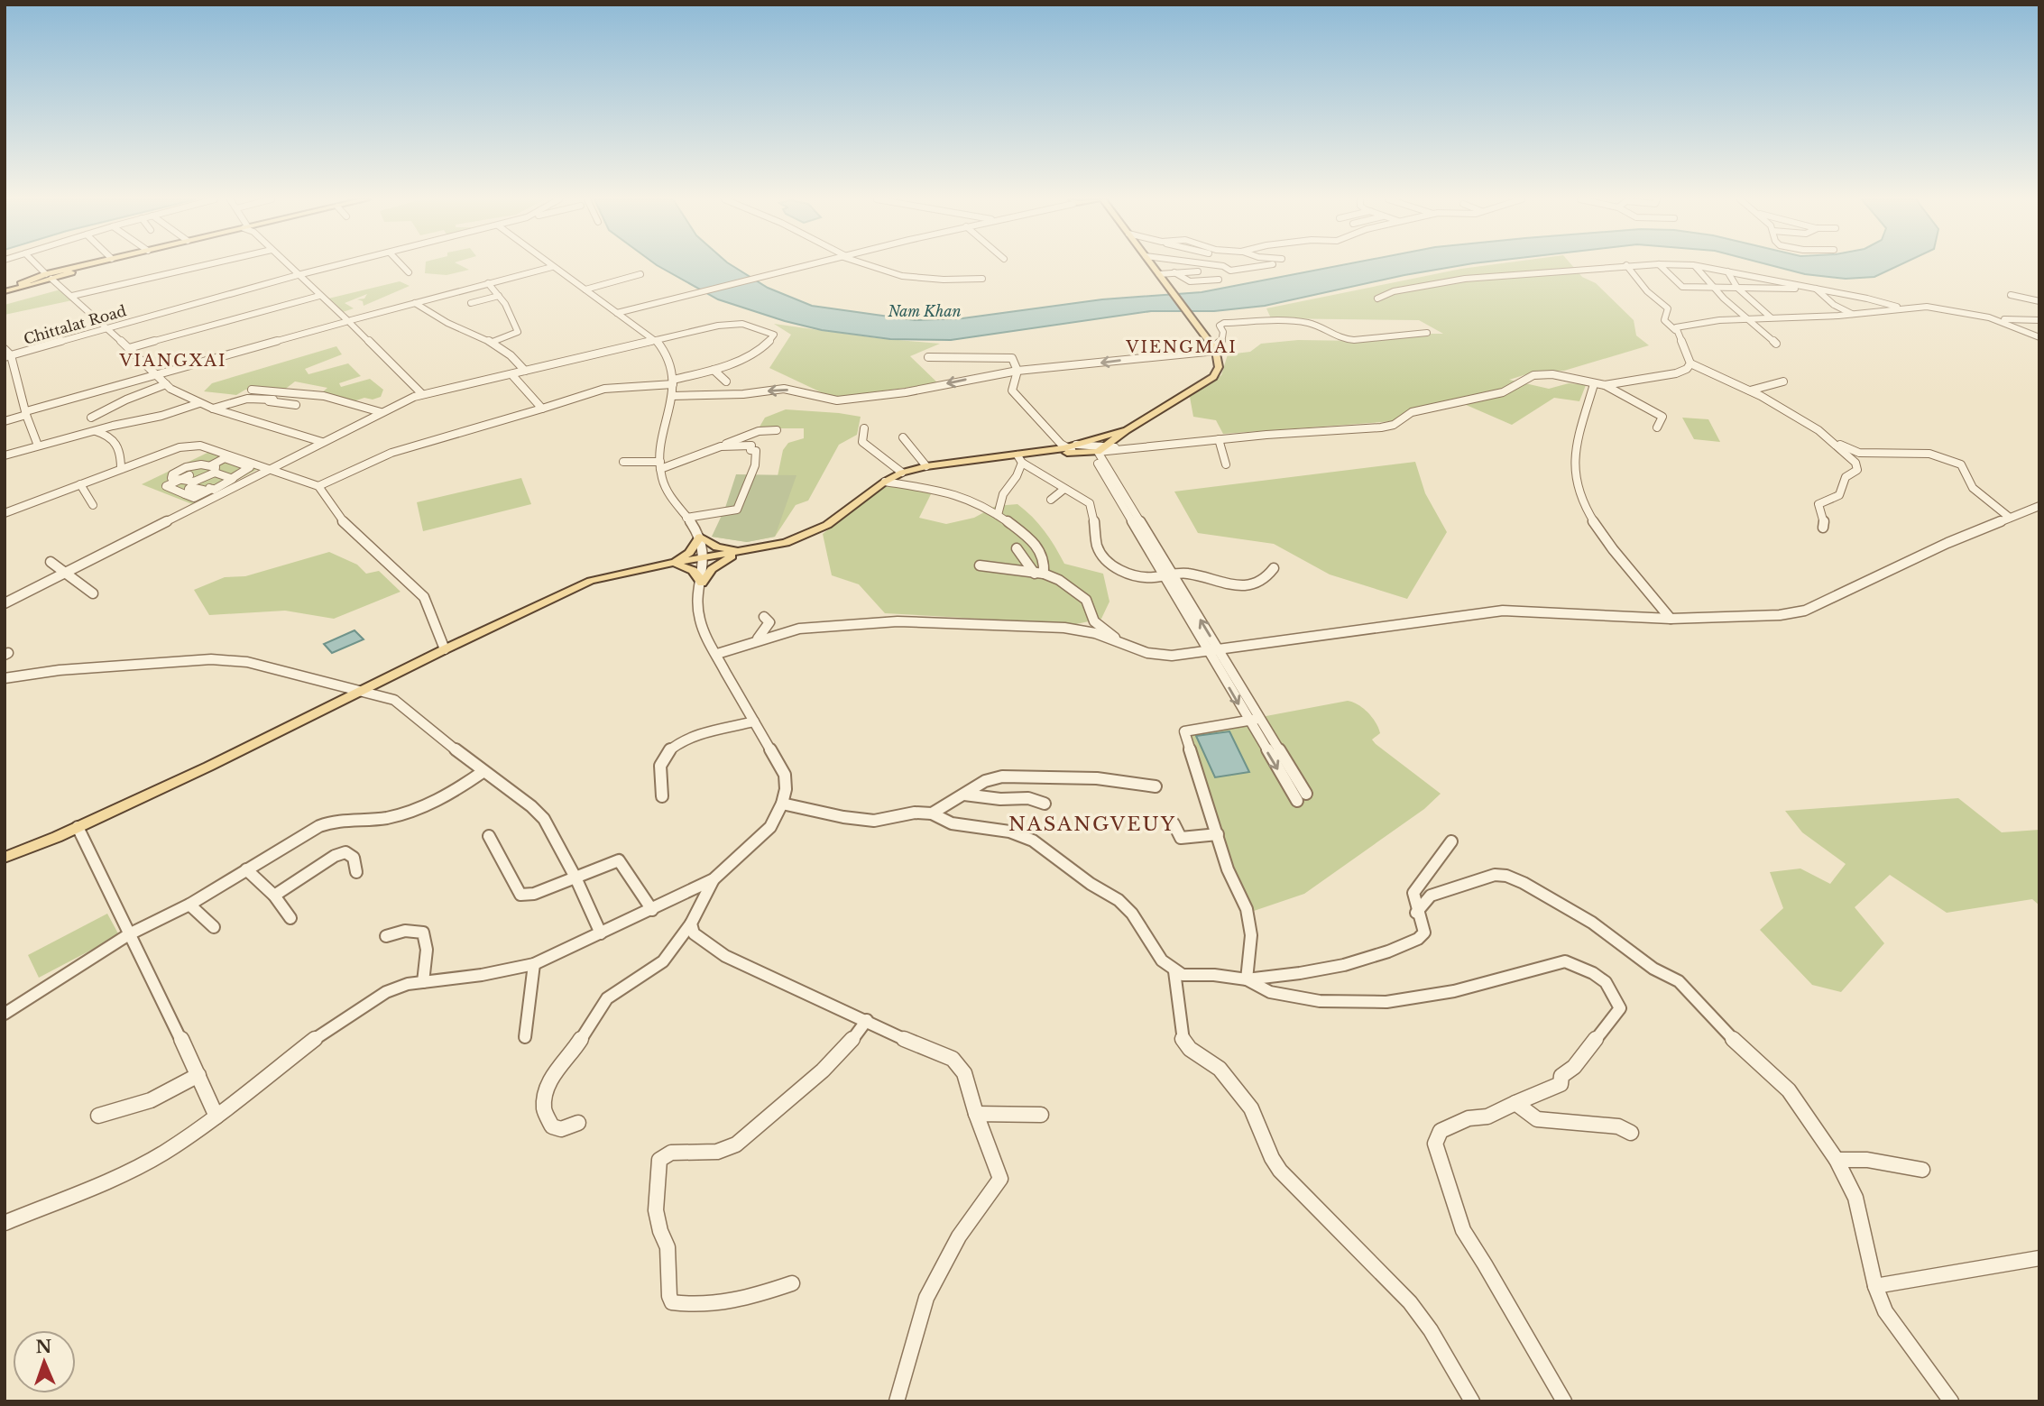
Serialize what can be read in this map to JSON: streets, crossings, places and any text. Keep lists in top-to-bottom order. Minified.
{"streets":{"street":["Chittalat Road"]},"districts":["VIENGMAI","VIANGXAI","NASANGVEUY"],"water":["Nam Khan"],"north":"top"}
